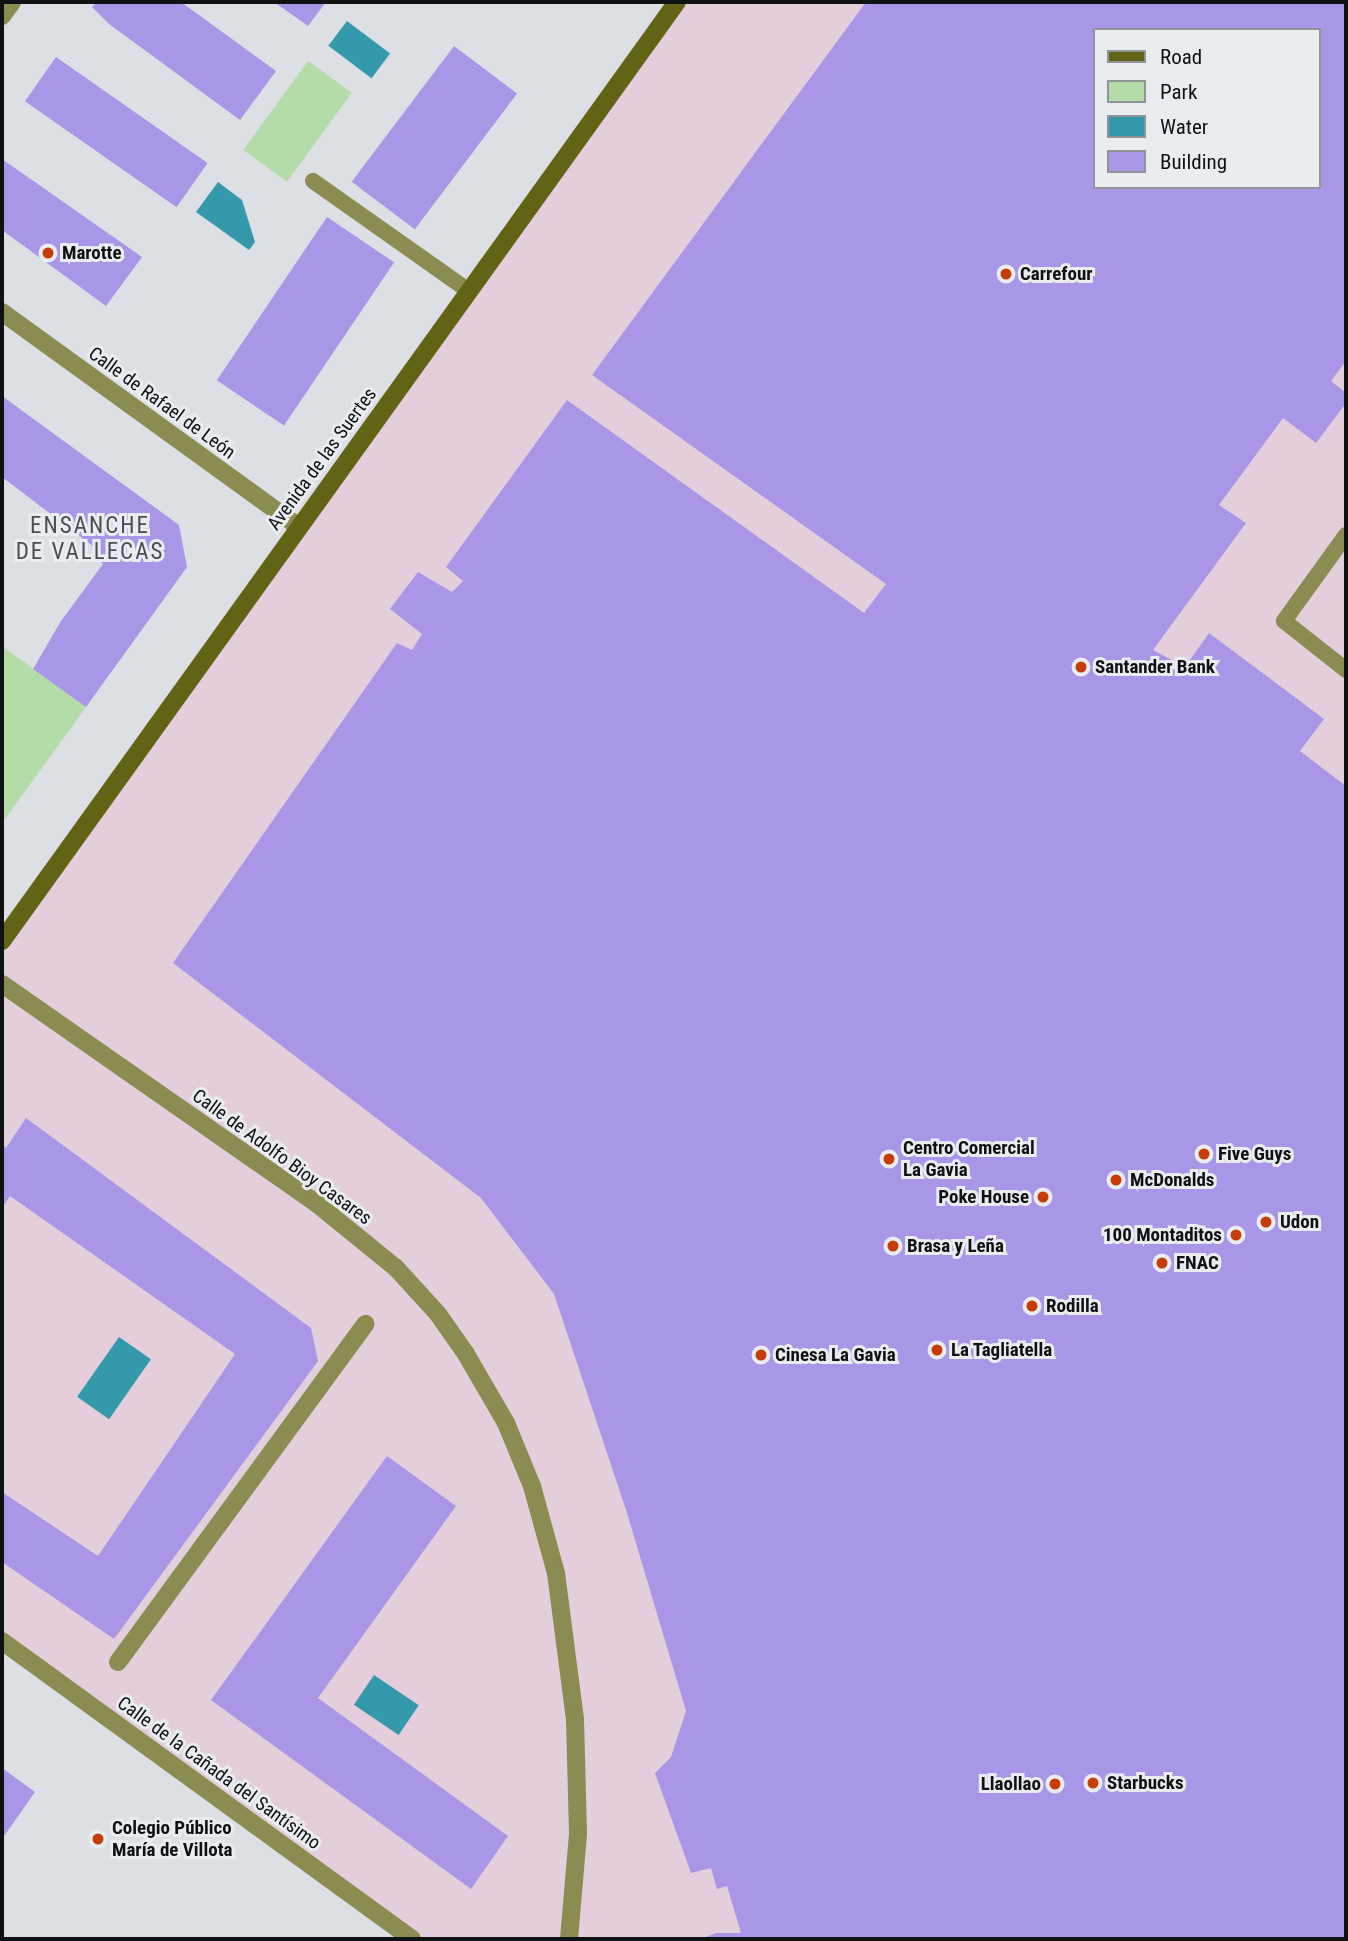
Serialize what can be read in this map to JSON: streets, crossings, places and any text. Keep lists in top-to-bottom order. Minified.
{"streets":{"main road":["Avenida de las Suertes"],"street":["Calle de Rafael de León","Calle de Adolfo Bioy Casares","Calle de la Cañada del Santísimo"]},"crossings":[["Calle de Rafael de León","Avenida de las Suertes"]],"districts":["ENSANCHE DE VALLECAS"],"places":["Marotte","Carrefour","Santander Bank","Five Guys","Centro Comercial La Gavia","McDonalds","Poke House","Udon","100 Montaditos","Brasa y Leña","FNAC","Rodilla","La Tagliatella","Cinesa La Gavia","Starbucks","Llaollao","Colegio Público María de Villota"],"legend":["Road","Park","Water","Building"]}
